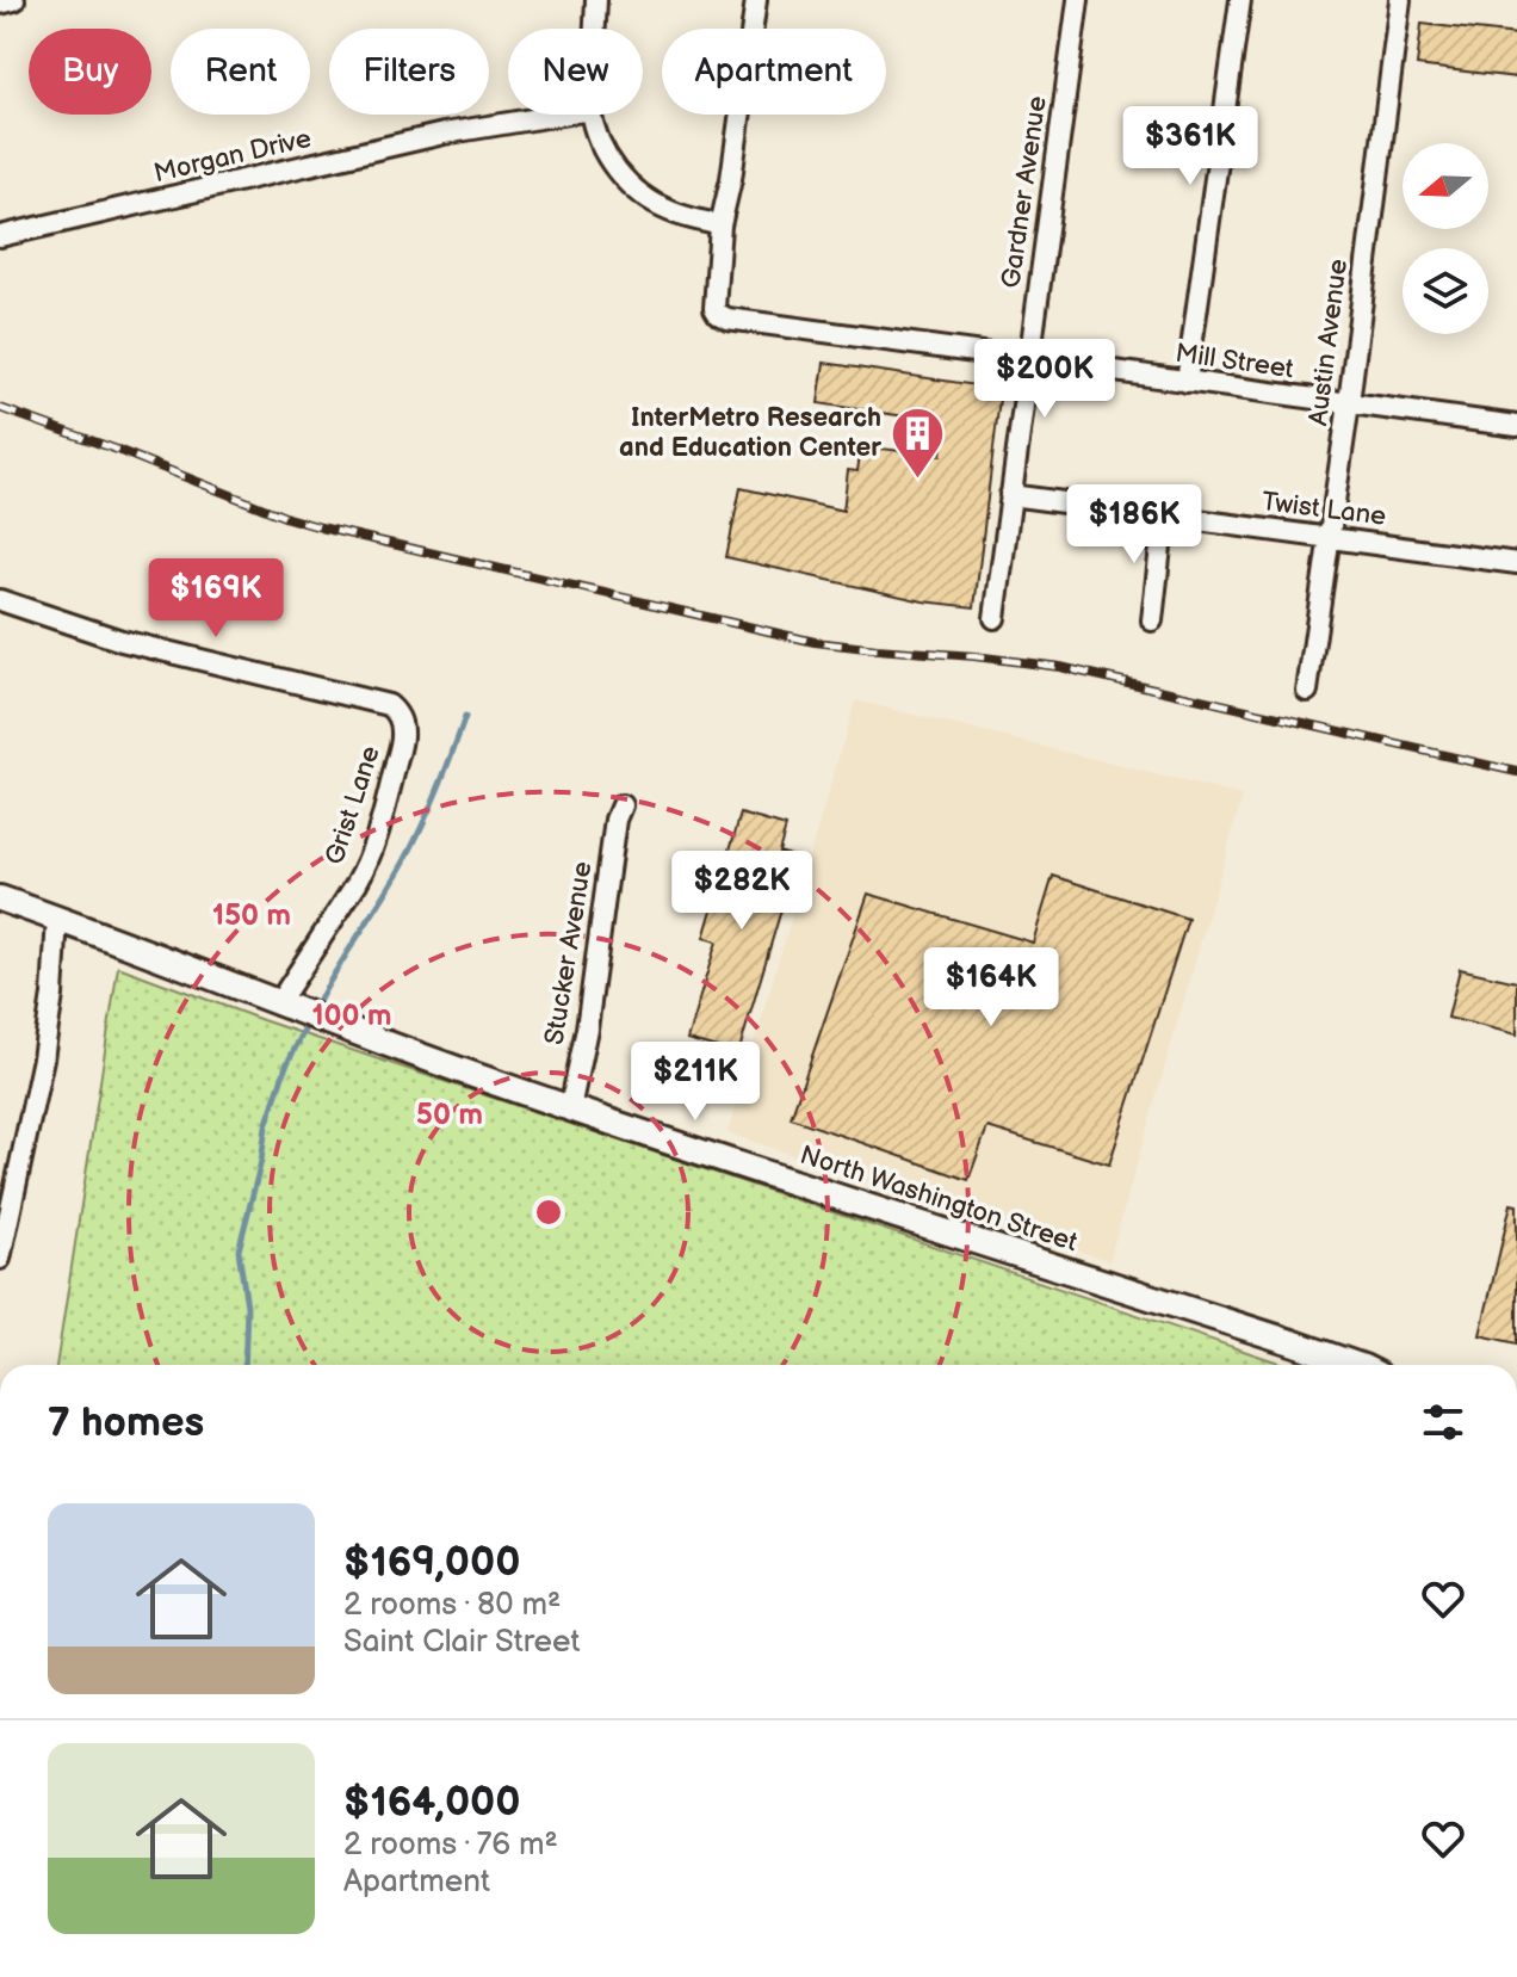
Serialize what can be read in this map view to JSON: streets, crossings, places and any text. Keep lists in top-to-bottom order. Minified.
{"streets":{"street":["Morgan Drive","Gardner Avenue","Austin Avenue","Mill Street","Twist Lane","Grist Lane","Stucker Avenue","North Washington Street"]},"crossings":[["Gardner Avenue","Mill Street"],["Gardner Avenue","Twist Lane"],["Austin Avenue","Mill Street"],["Austin Avenue","Twist Lane"],["Grist Lane","North Washington Street"],["Stucker Avenue","North Washington Street"]],"places":{"building":["InterMetro Research and Education Center"]},"north":"left","page":{"chip":["Buy","Rent","Filters","New","Apartment"],"price":["$361K","$200K","$186K","$169K","$282K","$164K","$211K"],"heading":"7 homes","list":[{"name":"$169,000","note":"2 rooms · 80 m² · Saint Clair Street"},{"name":"$164,000","note":"2 rooms · 76 m² · Apartment"}]},"rings":["150 m","100 m","50 m"]}
